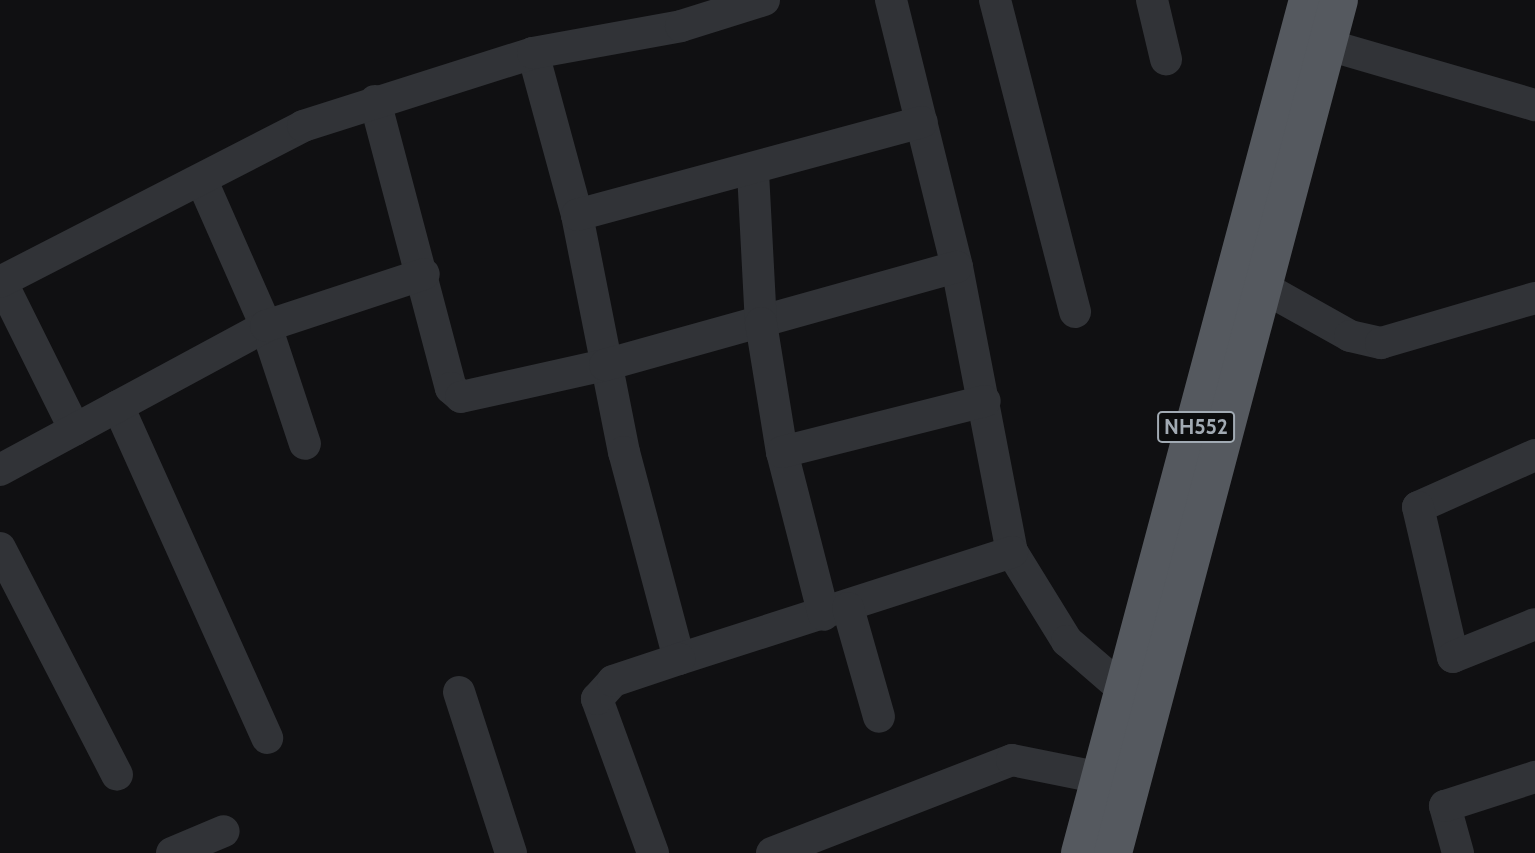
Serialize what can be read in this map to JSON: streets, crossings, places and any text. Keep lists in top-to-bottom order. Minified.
{"streets":{"highway":["NH552"]}}
